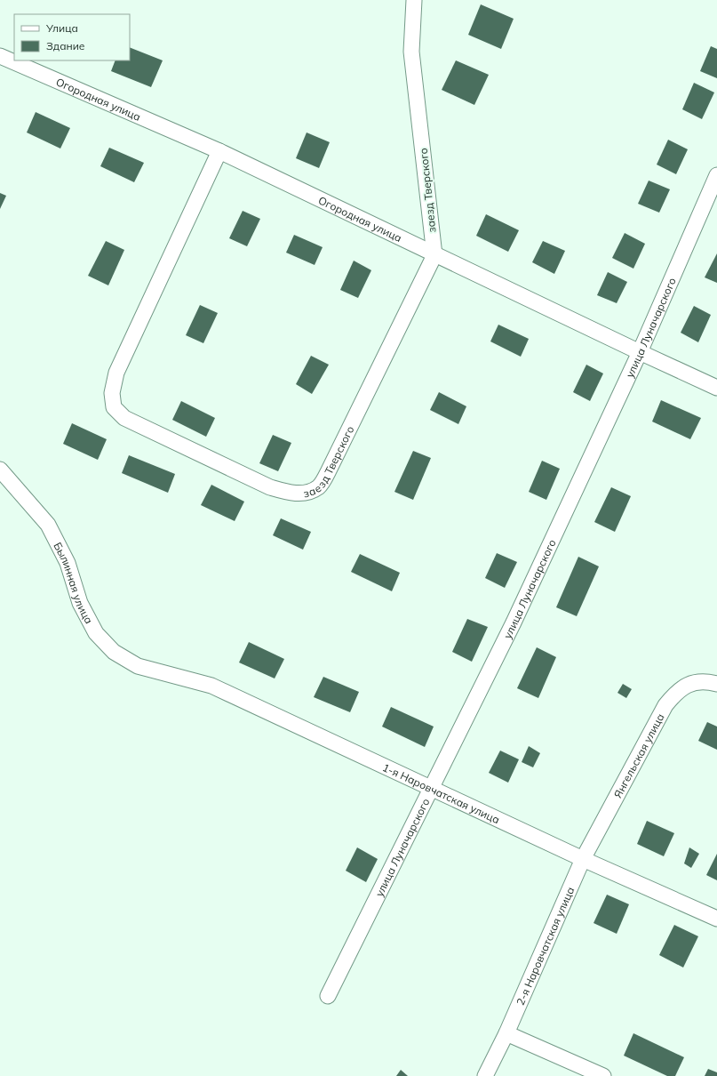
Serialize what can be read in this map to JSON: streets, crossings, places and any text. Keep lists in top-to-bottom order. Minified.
{"streets":{"street":["Огородная улица","заезд Тверского","улица Луначарского","Былинная улица","Янгельская улица","1-я Наровчатская улица","2-я Наровчатская улица"]},"crossings":[["Огородная улица","заезд Тверского"],["Огородная улица","улица Луначарского"],["улица Луначарского","1-я Наровчатская улица"],["Былинная улица","1-я Наровчатская улица"],["Янгельская улица","1-я Наровчатская улица"],["Янгельская улица","2-я Наровчатская улица"],["1-я Наровчатская улица","2-я Наровчатская улица"]],"legend":["Улица","Здание"]}
